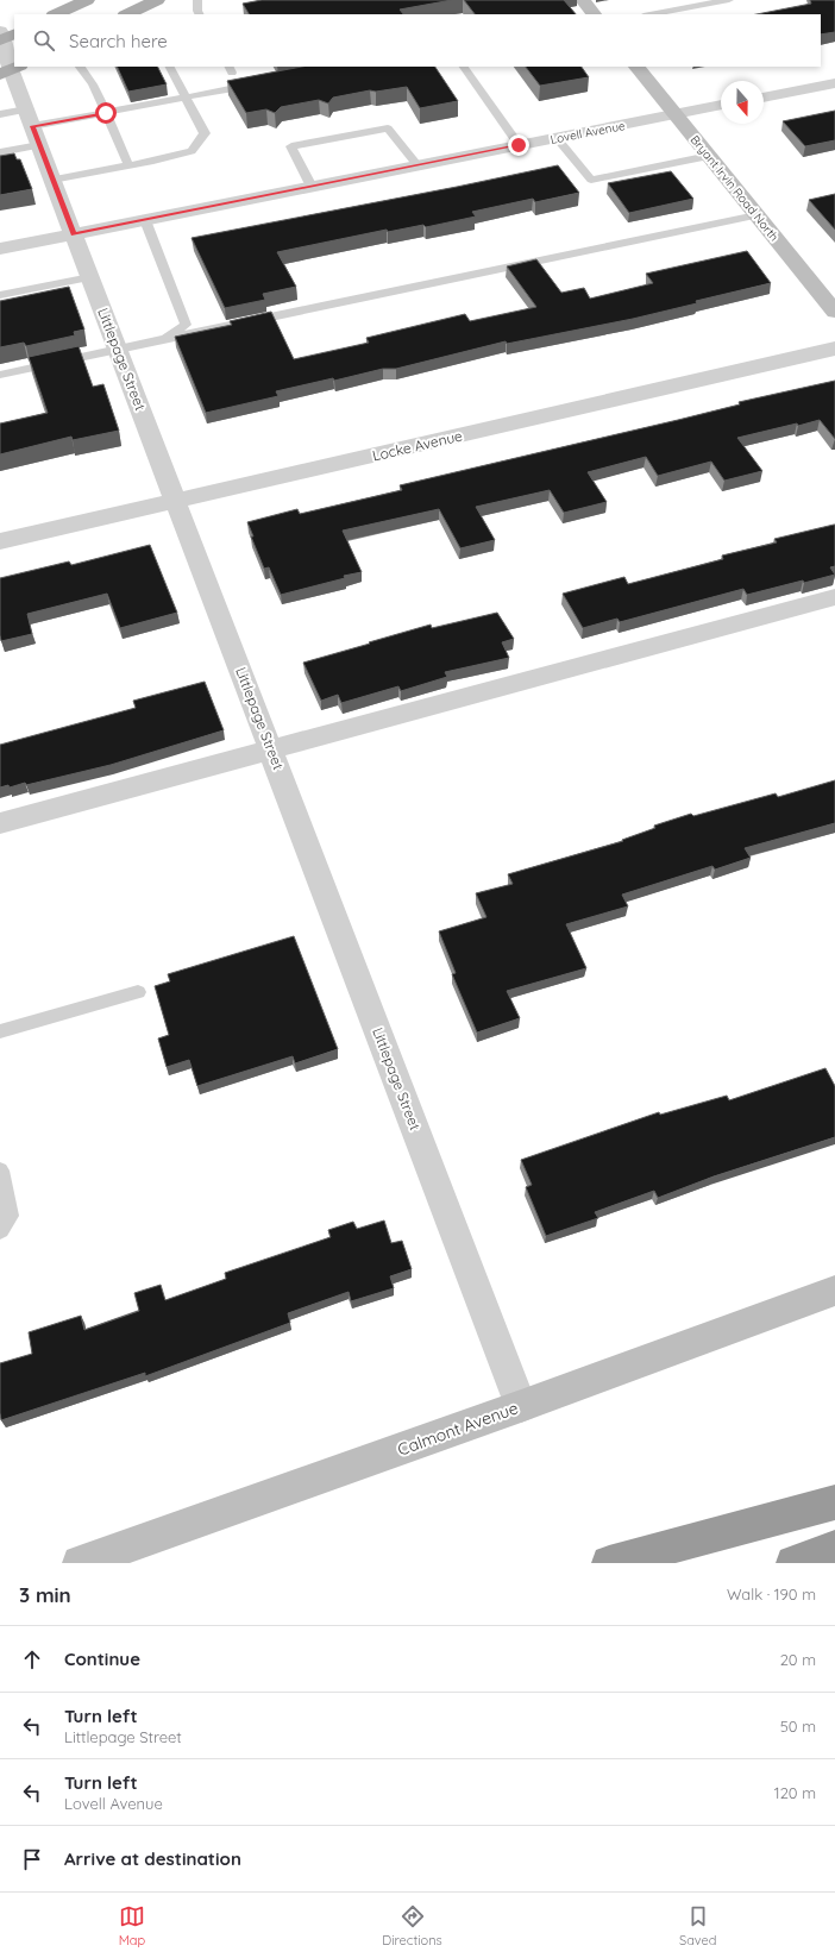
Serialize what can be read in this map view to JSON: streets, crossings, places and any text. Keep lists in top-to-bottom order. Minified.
{"streets":{"main road":["Bryant Irvin Road North","Calmont Avenue"],"street":["Lovell Avenue","Littlepage Street","Locke Avenue"]},"crossings":[["Lovell Avenue","Bryant Irvin Road North"],["Lovell Avenue","Littlepage Street"],["Littlepage Street","Locke Avenue"],["Littlepage Street","Calmont Avenue"]],"north":"bottom","page":{"search":"Search here","heading":["3 min","Walk · 190 m"],"list":[["Continue","20 m"],["Turn left","Littlepage Street","50 m"],["Turn left","Lovell Avenue","120 m"],"Arrive at destination"],"nav":["Map","Directions","Saved"]}}
